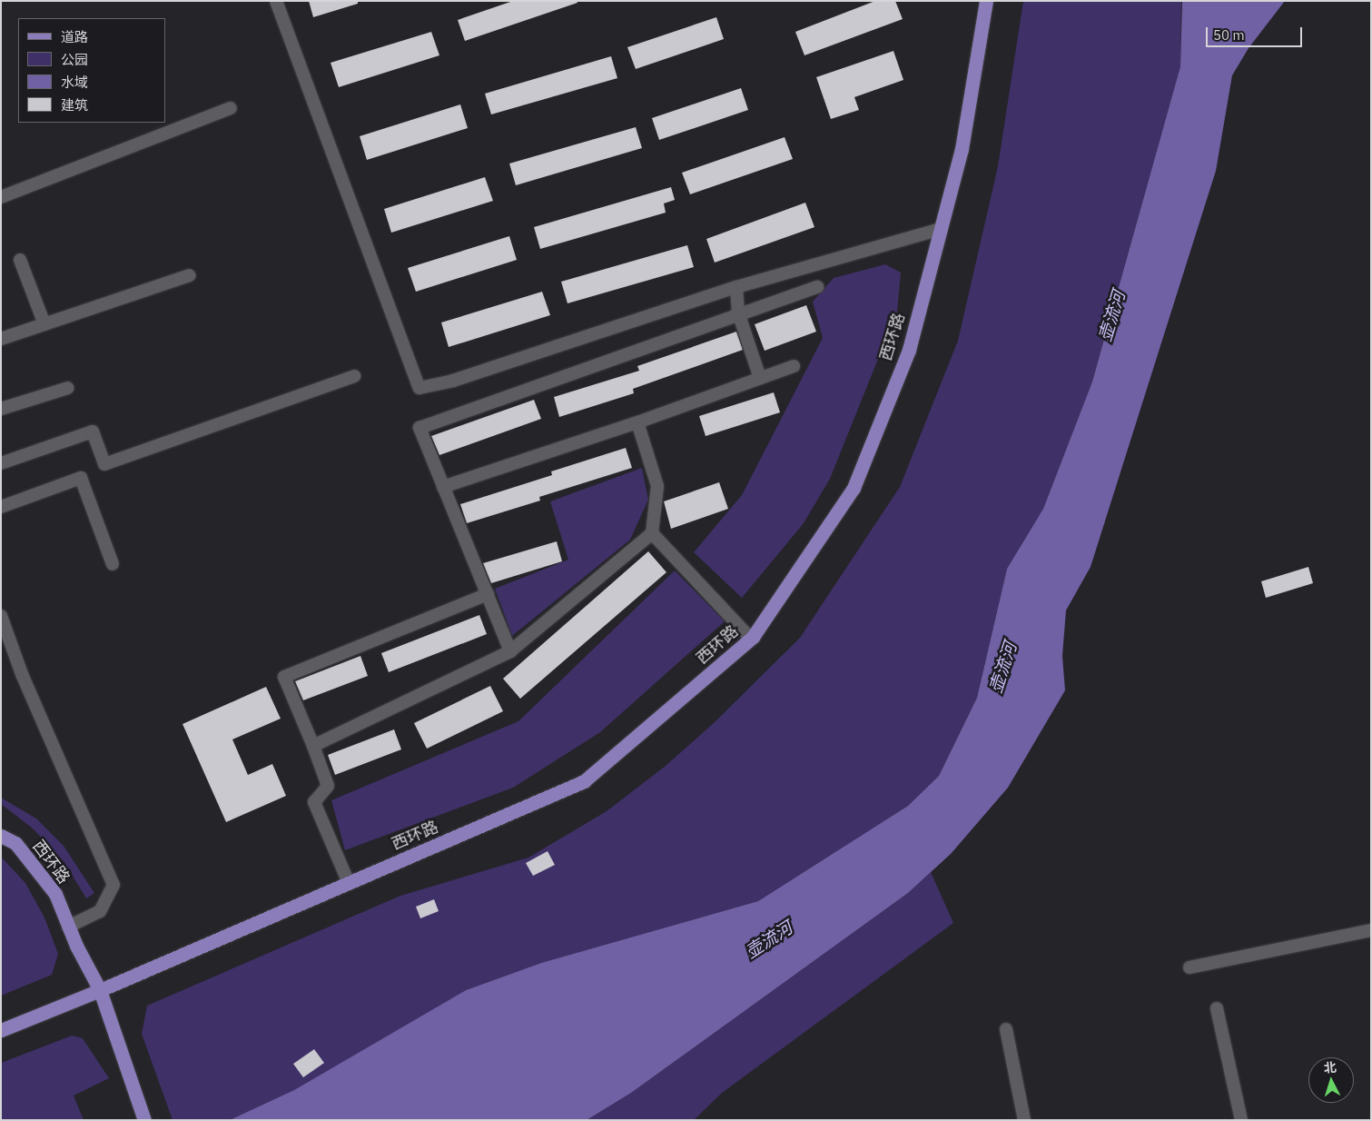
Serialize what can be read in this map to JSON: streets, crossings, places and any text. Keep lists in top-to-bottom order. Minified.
{"streets":{"main road":["西环路"]},"water":["壶流河"],"legend":["道路","公园","水域","建筑"],"scale_bar":"50 m","north":"top"}
